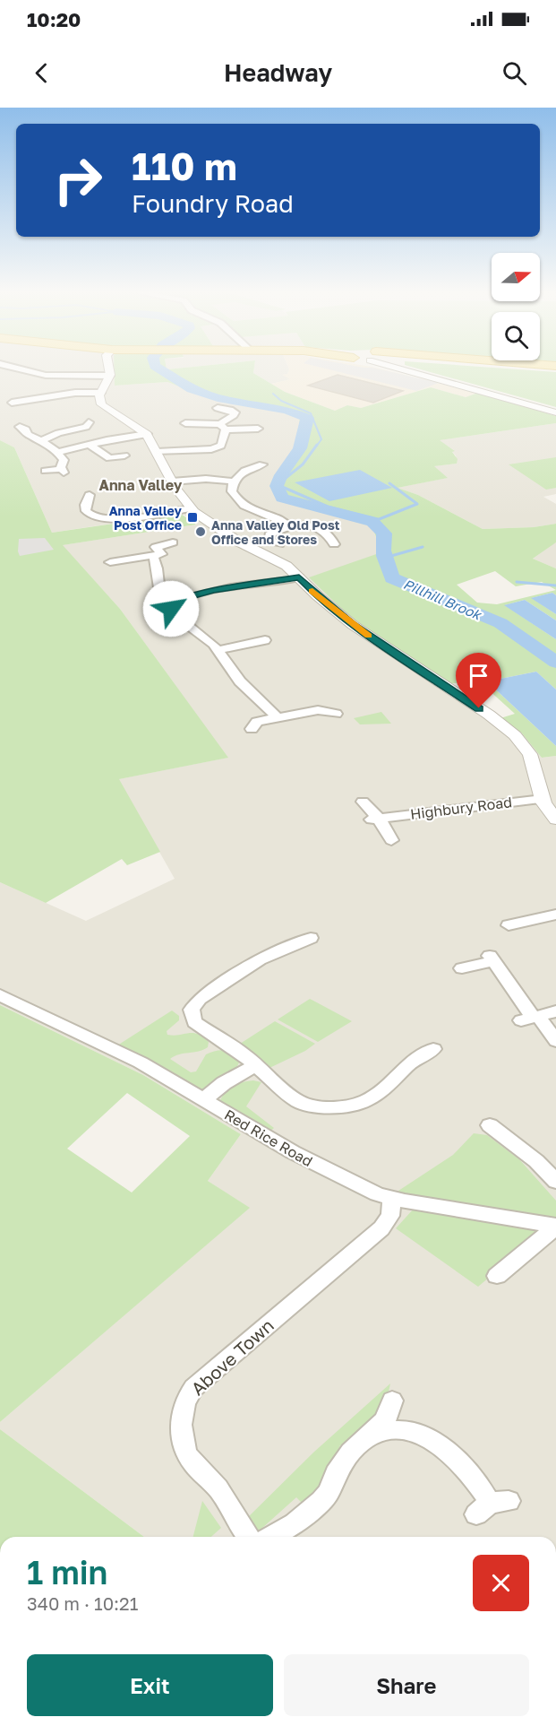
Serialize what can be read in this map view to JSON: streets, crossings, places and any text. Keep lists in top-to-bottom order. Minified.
{"streets":{"street":["Highbury Road","Red Rice Road","Above Town"]},"crossings":[["Red Rice Road","Above Town"]],"districts":["Anna Valley"],"water":["Pillhill Brook"],"places":{"transit":["Anna Valley Post Office"],"other":["Anna Valley Old Post Office and Stores"]},"north":"right","page":{"status":"10:20","header":"Headway","turn":["110 m","Foundry Road"],"heading":["1 min","340 m · 10:21"],"buttons":["Exit","Share"]}}
